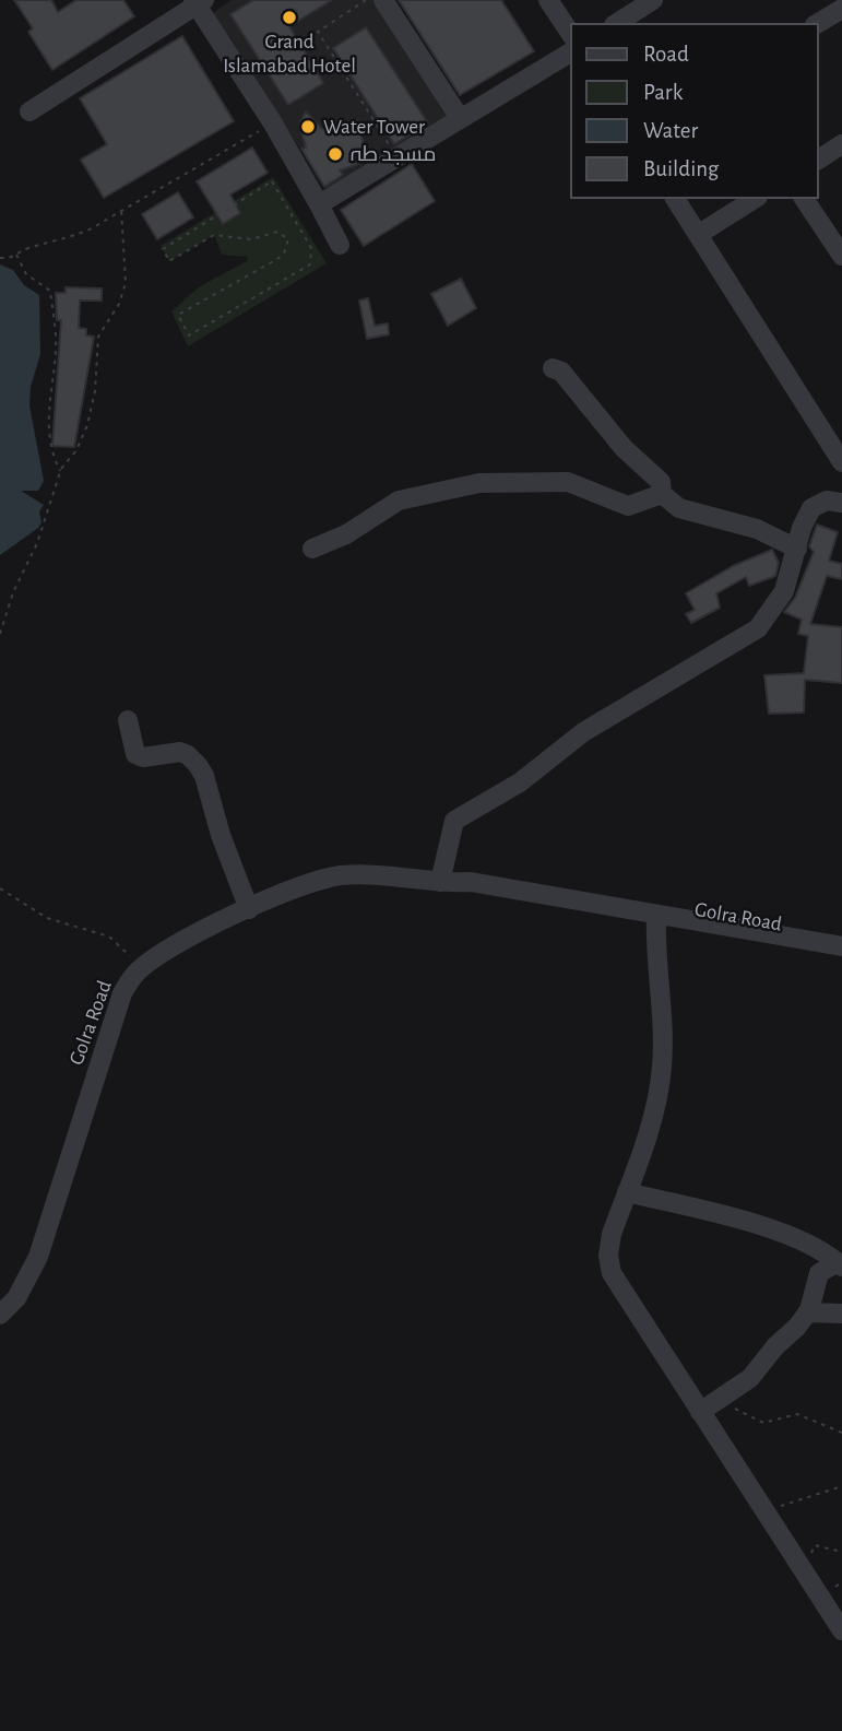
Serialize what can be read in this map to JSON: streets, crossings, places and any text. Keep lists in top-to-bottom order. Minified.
{"streets":{"street":["Golra Road"]},"places":["Grand Islamabad Hotel","Water Tower","مسجد طہ"],"legend":["Road","Park","Water","Building"]}
